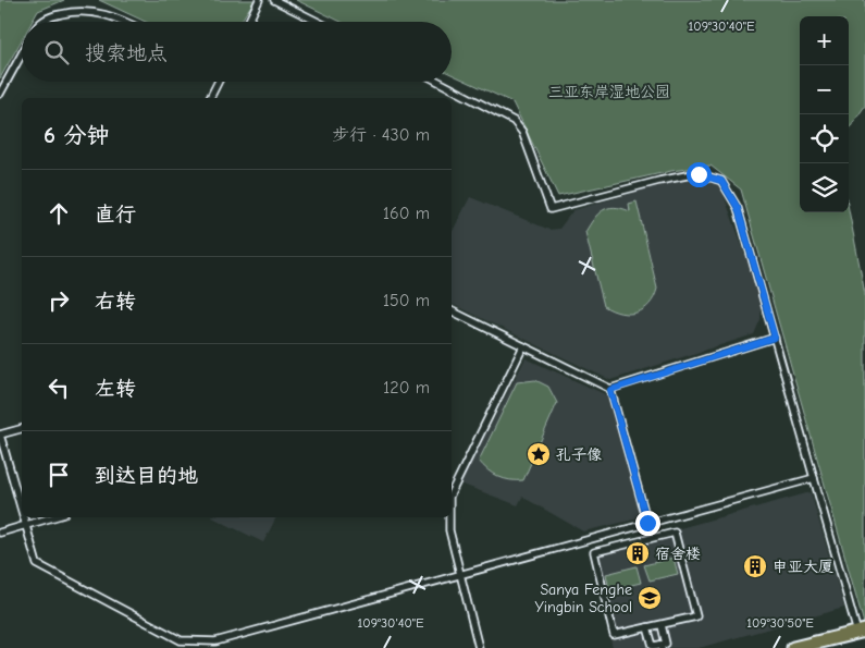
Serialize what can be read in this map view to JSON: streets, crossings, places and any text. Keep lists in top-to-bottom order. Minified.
{"parks":["三亚东岸湿地公园"],"places":{"place":["孔子像"],"building":["宿舍楼","申亚大厦"],"school or university":["Sanya Fenghe Yingbin School"]},"page":{"map_buttons":["+","−"],"search":"搜索地点","heading":["6 分钟","步行 · 430 m"],"list":[["直行","160 m"],["右转","150 m"],["左转","120 m"],"到达目的地"]},"coordinates":["109°30'40\"E","109°30'50\"E"]}
